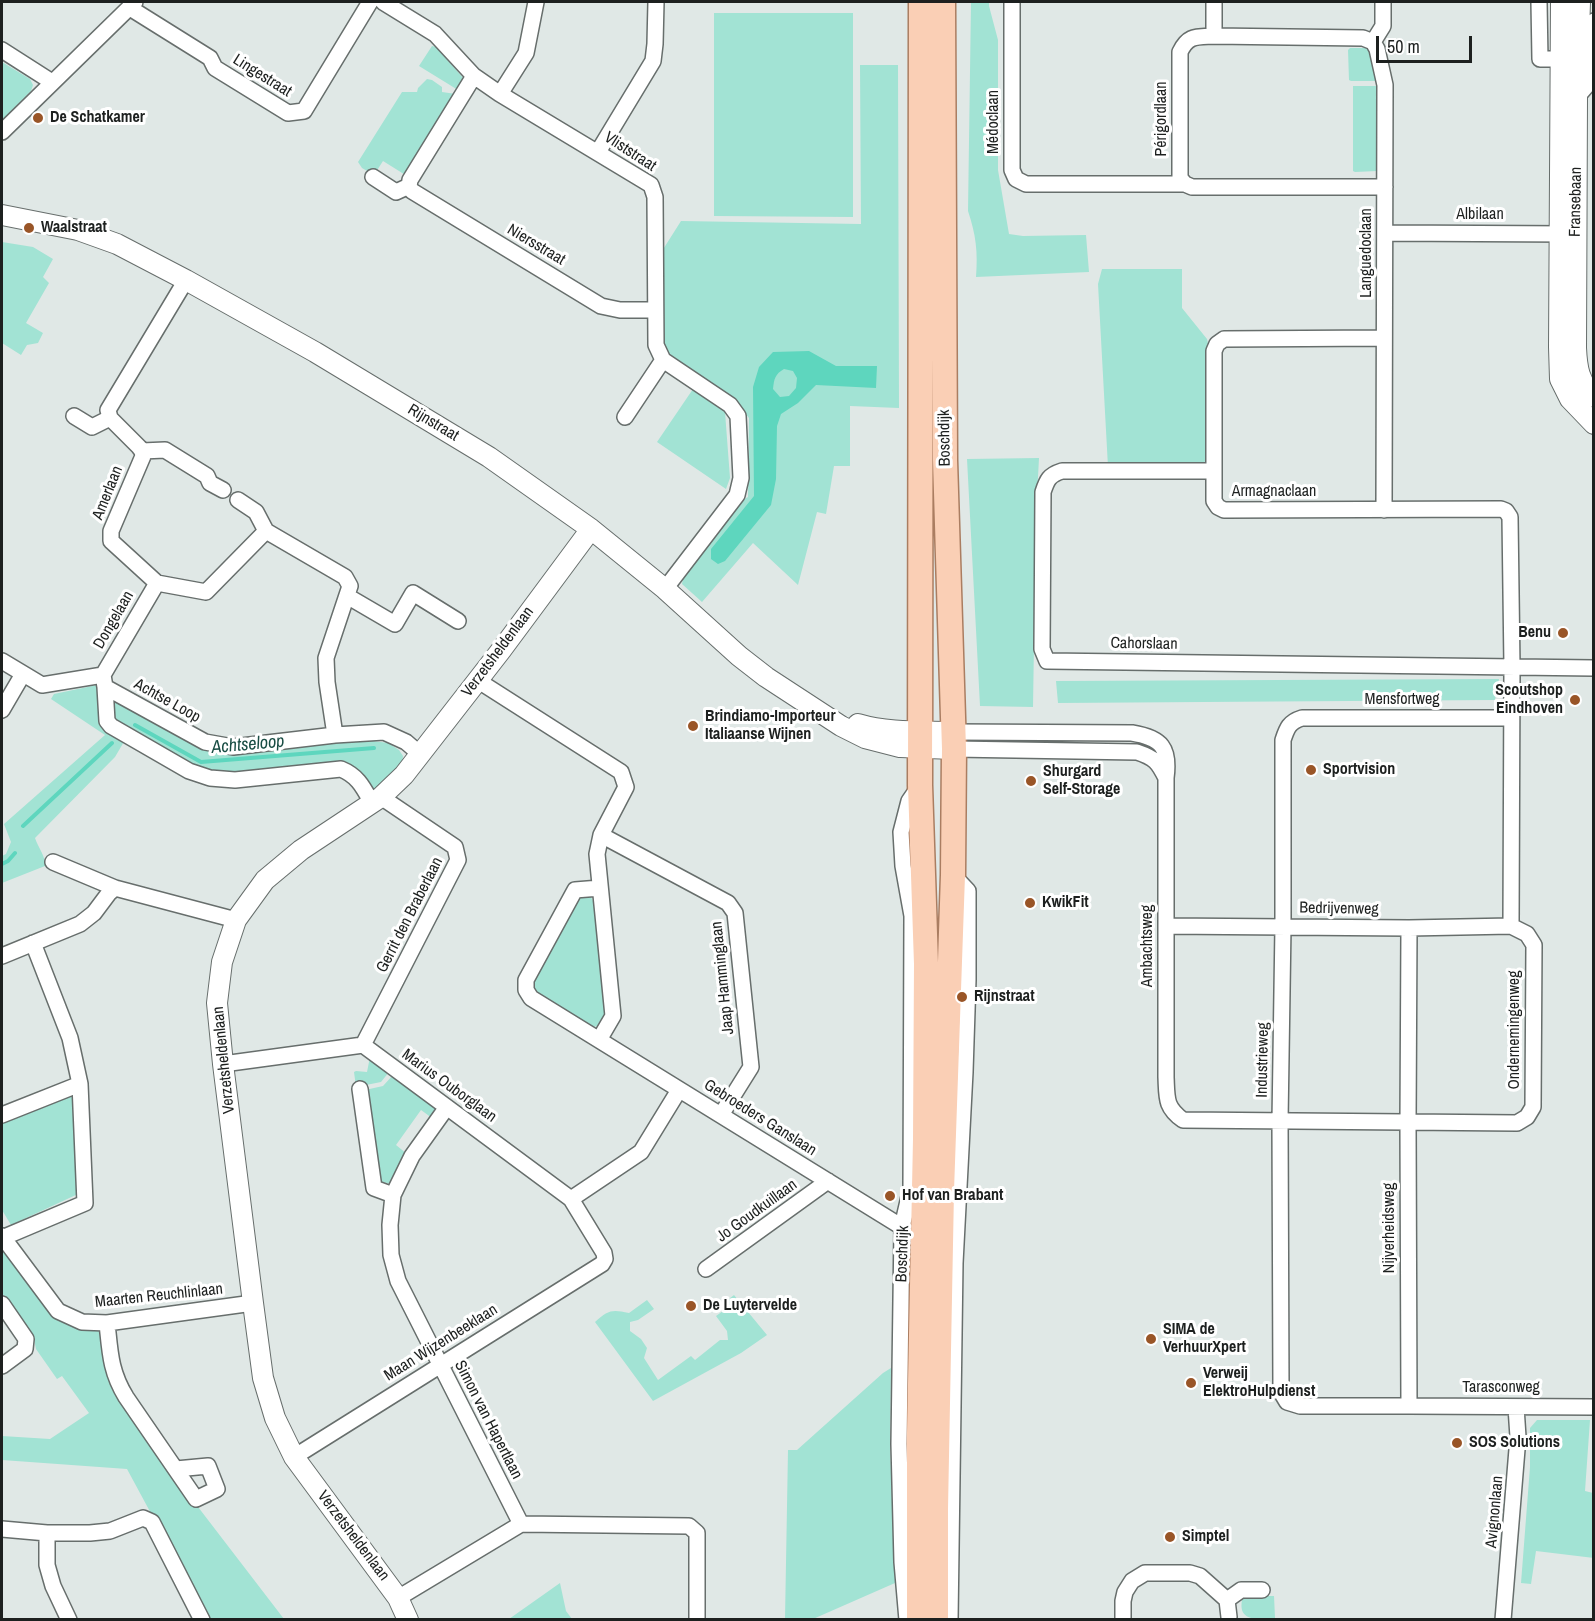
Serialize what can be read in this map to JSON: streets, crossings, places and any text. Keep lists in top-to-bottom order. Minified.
{"streets":{"main road":["Boschdijk"],"street":["Lingestraat","Périgordlaan","Médoclaan","Vliststraat","Fransebaan","Albilaan","Niersstraat","Languedoclaan","Rijnstraat","Armagnaclaan","Amerlaan","Dongelaan","Cahorslaan","Verzetsheldenlaan","Mensfortweg","Achtse Loop","Bedrijvenweg","Gerrit den Braberlaan","Ambachtsweg","Jaap Hamminglaan","Ondernemingenweg","Industrieweg","Marius Ouborglaan","Gebroeders Ganslaan","Jo Goudkuillaan","Nijverheidsweg","Maarten Reuchlinlaan","Maan Wijzenbeeklaan","Tarasconweg","Simon van Hapertlaan","Avignonlaan"]},"crossings":[["Périgordlaan","Médoclaan"],["Périgordlaan","Languedoclaan"],["Vliststraat","Niersstraat"],["Fransebaan","Albilaan"],["Albilaan","Languedoclaan"],["Languedoclaan","Armagnaclaan"],["Rijnstraat","Boschdijk"],["Rijnstraat","Verzetsheldenlaan"],["Rijnstraat","Ambachtsweg"],["Boschdijk","Ambachtsweg"],["Boschdijk","Gebroeders Ganslaan"],["Armagnaclaan","Cahorslaan"],["Amerlaan","Dongelaan"],["Dongelaan","Achtse Loop"],["Verzetsheldenlaan","Achtse Loop"],["Verzetsheldenlaan","Gerrit den Braberlaan"],["Verzetsheldenlaan","Maarten Reuchlinlaan"],["Verzetsheldenlaan","Maan Wijzenbeeklaan"],["Mensfortweg","Industrieweg"],["Bedrijvenweg","Ambachtsweg"],["Bedrijvenweg","Ondernemingenweg"],["Bedrijvenweg","Industrieweg"],["Bedrijvenweg","Nijverheidsweg"],["Gerrit den Braberlaan","Marius Ouborglaan"],["Ambachtsweg","Ondernemingenweg"],["Jaap Hamminglaan","Gebroeders Ganslaan"],["Ondernemingenweg","Industrieweg"],["Ondernemingenweg","Nijverheidsweg"],["Industrieweg","Nijverheidsweg"],["Industrieweg","Tarasconweg"],["Marius Ouborglaan","Maan Wijzenbeeklaan"],["Marius Ouborglaan","Simon van Hapertlaan"],["Gebroeders Ganslaan","Jo Goudkuillaan"],["Nijverheidsweg","Tarasconweg"],["Maan Wijzenbeeklaan","Simon van Hapertlaan"],["Tarasconweg","Avignonlaan"]],"water":["Achtseloop"],"places":["De Schatkamer","Waalstraat","Benu","Scoutshop Eindhoven","Brindiamo-Importeur Italiaanse Wijnen","Sportvision","Shurgard Self-Storage","KwikFit","Rijnstraat","Hof van Brabant","De Luytervelde","SIMA de VerhuurXpert","Verweij ElektroHulpdienst","SOS Solutions","Simptel"],"scale_bar":"50 m"}
